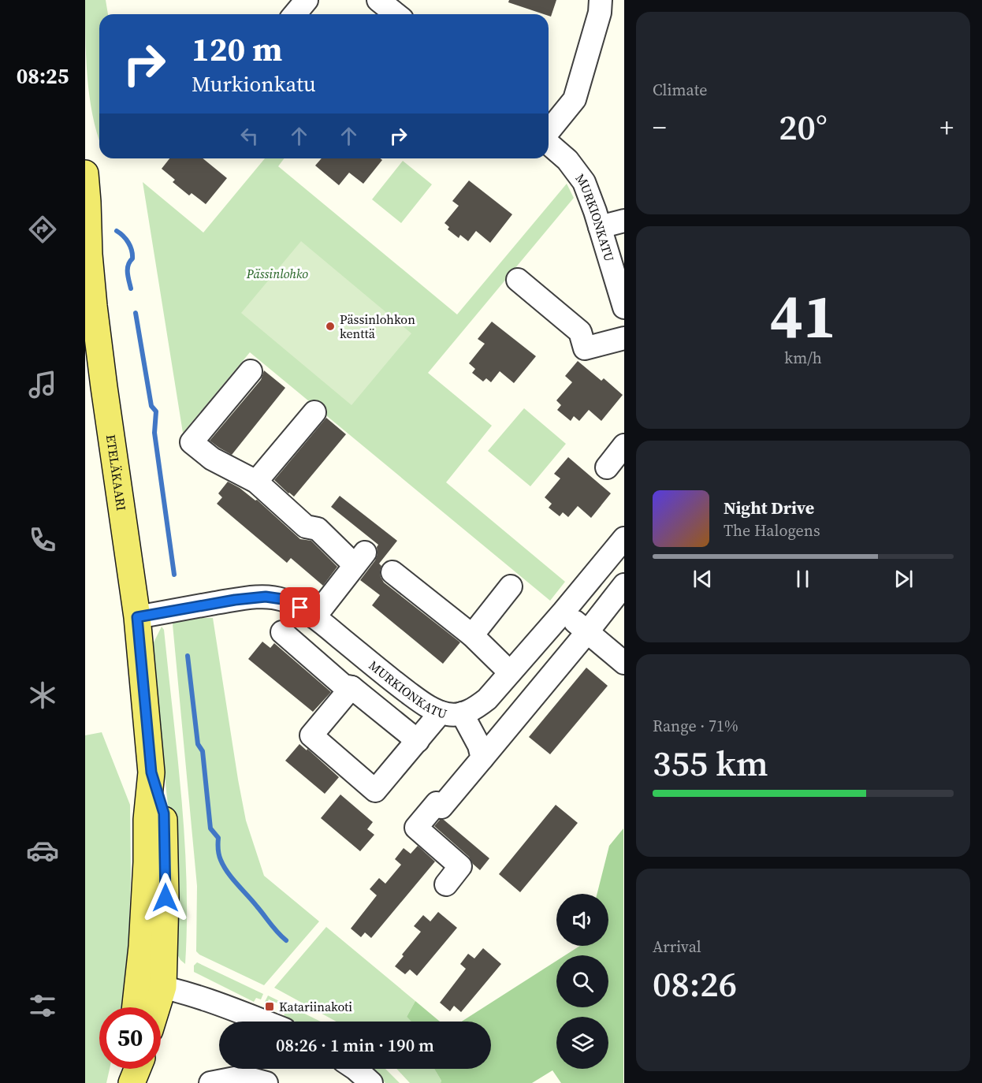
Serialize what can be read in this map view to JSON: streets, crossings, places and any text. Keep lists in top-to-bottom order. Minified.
{"streets":{"main road":["ETELÄKAARI"],"street":["MURKIONKATU"]},"crossings":[["MURKIONKATU","ETELÄKAARI"]],"parks":["Pässinlohko"],"places":{"other":["Pässinlohkon kenttä"],"transit":["Katariinakoti"]},"page":{"tabs":"08:25","tile":["Climate",["41","km/h"],["Range · 71%","355 km"],["Arrival","08:26"]],"turn":["120 m","Murkionkatu"],"heat":["−","20°","+"],"song":["Night Drive","The Halogens"],"limit":"50","trip":"08:26 · 1 min · 190 m"}}
